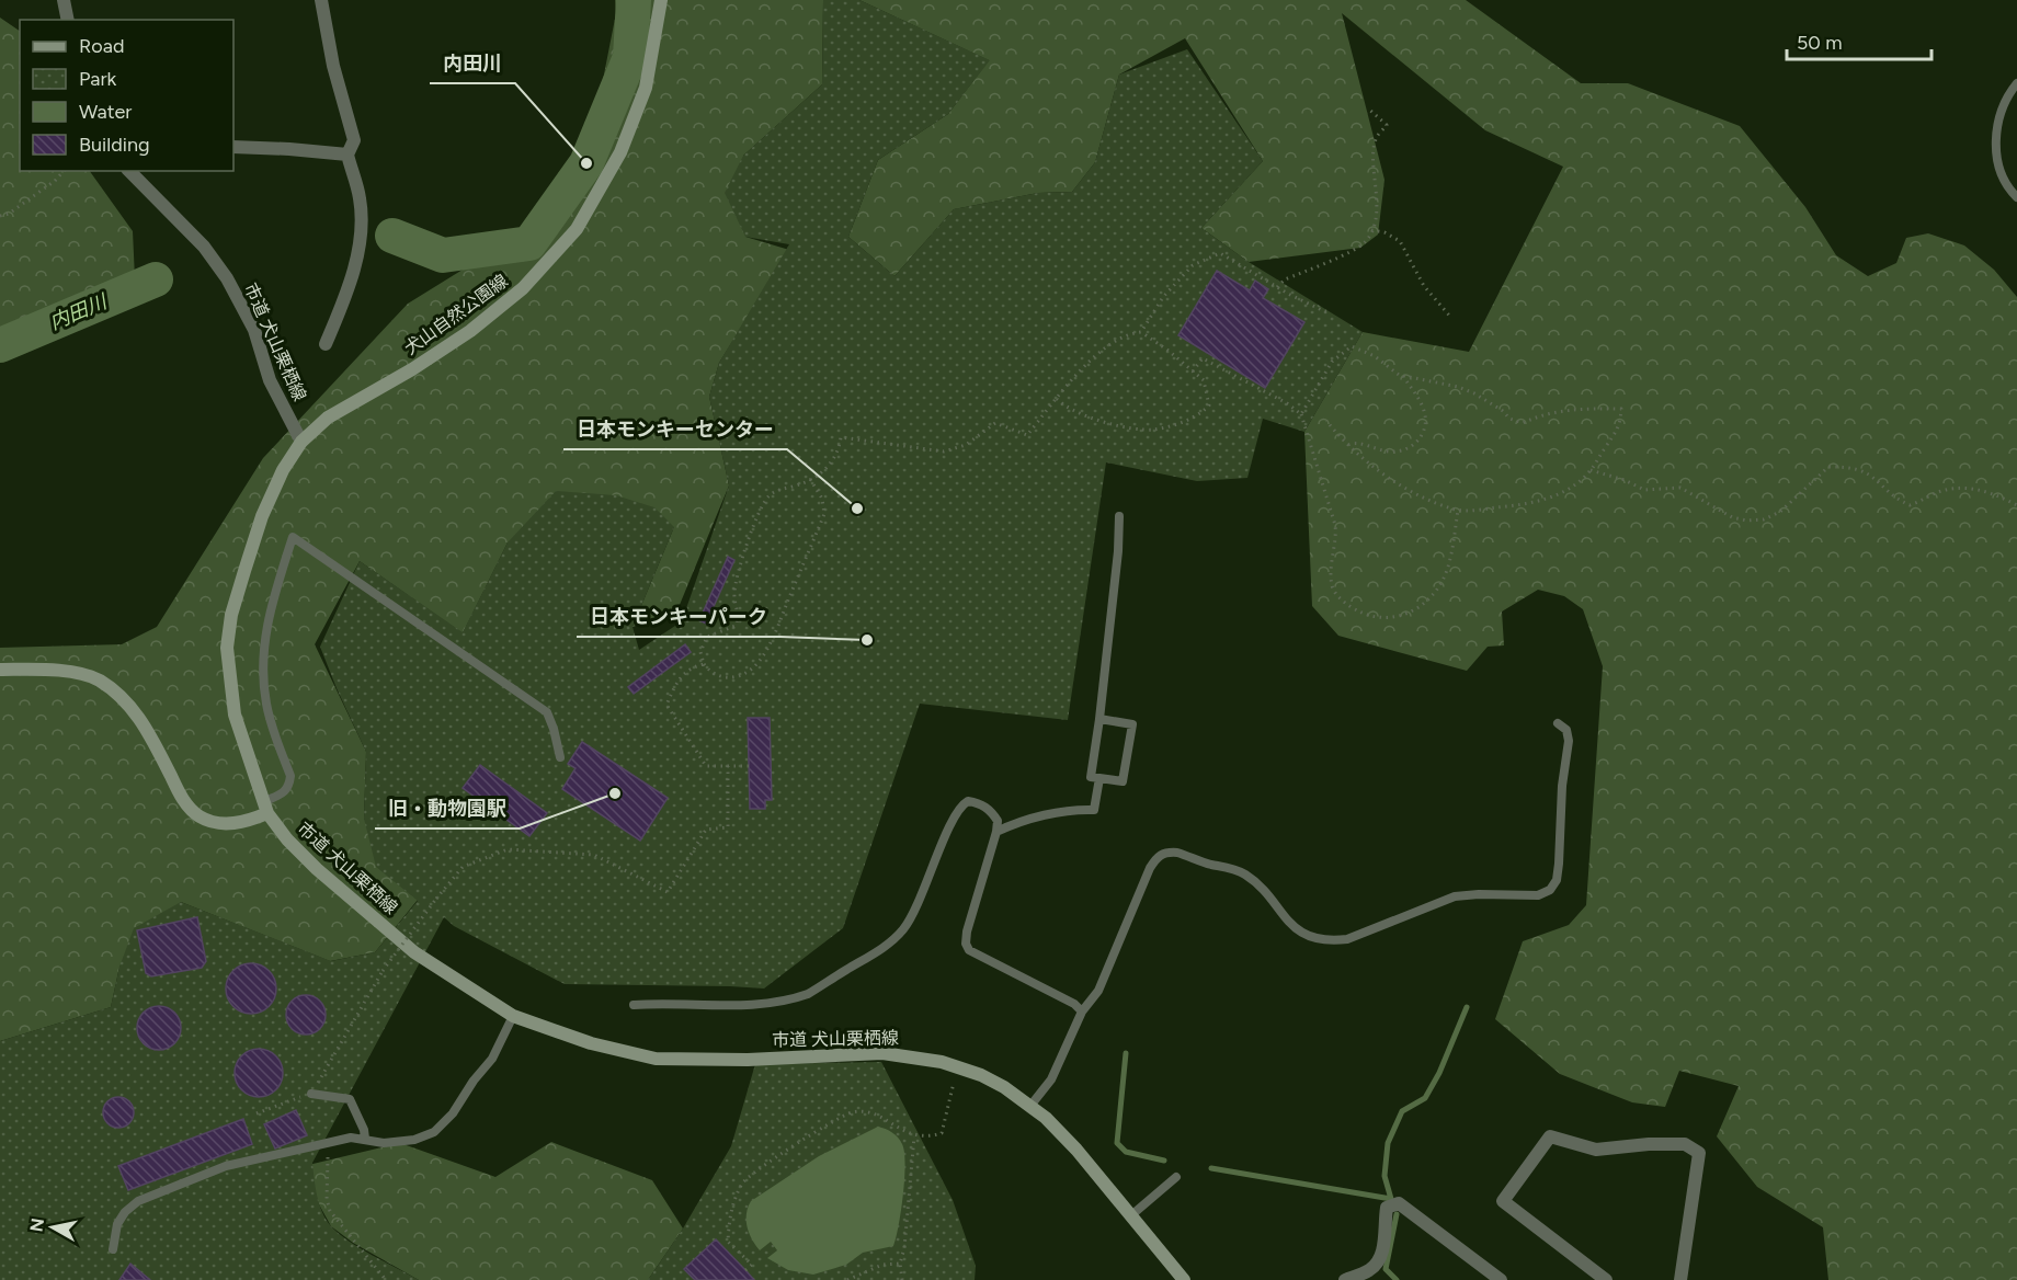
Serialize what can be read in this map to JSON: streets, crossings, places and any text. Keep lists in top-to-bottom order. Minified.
{"streets":{"street":["犬山自然公園線","市道 犬山栗栖線"]},"crossings":[["犬山自然公園線","市道 犬山栗栖線"]],"water":["内田川"],"places":["内田川","日本モンキーセンター","日本モンキーパーク","旧・動物園駅"],"legend":["Road","Park","Water","Building"],"scale_bar":"50 m","north":"left"}
